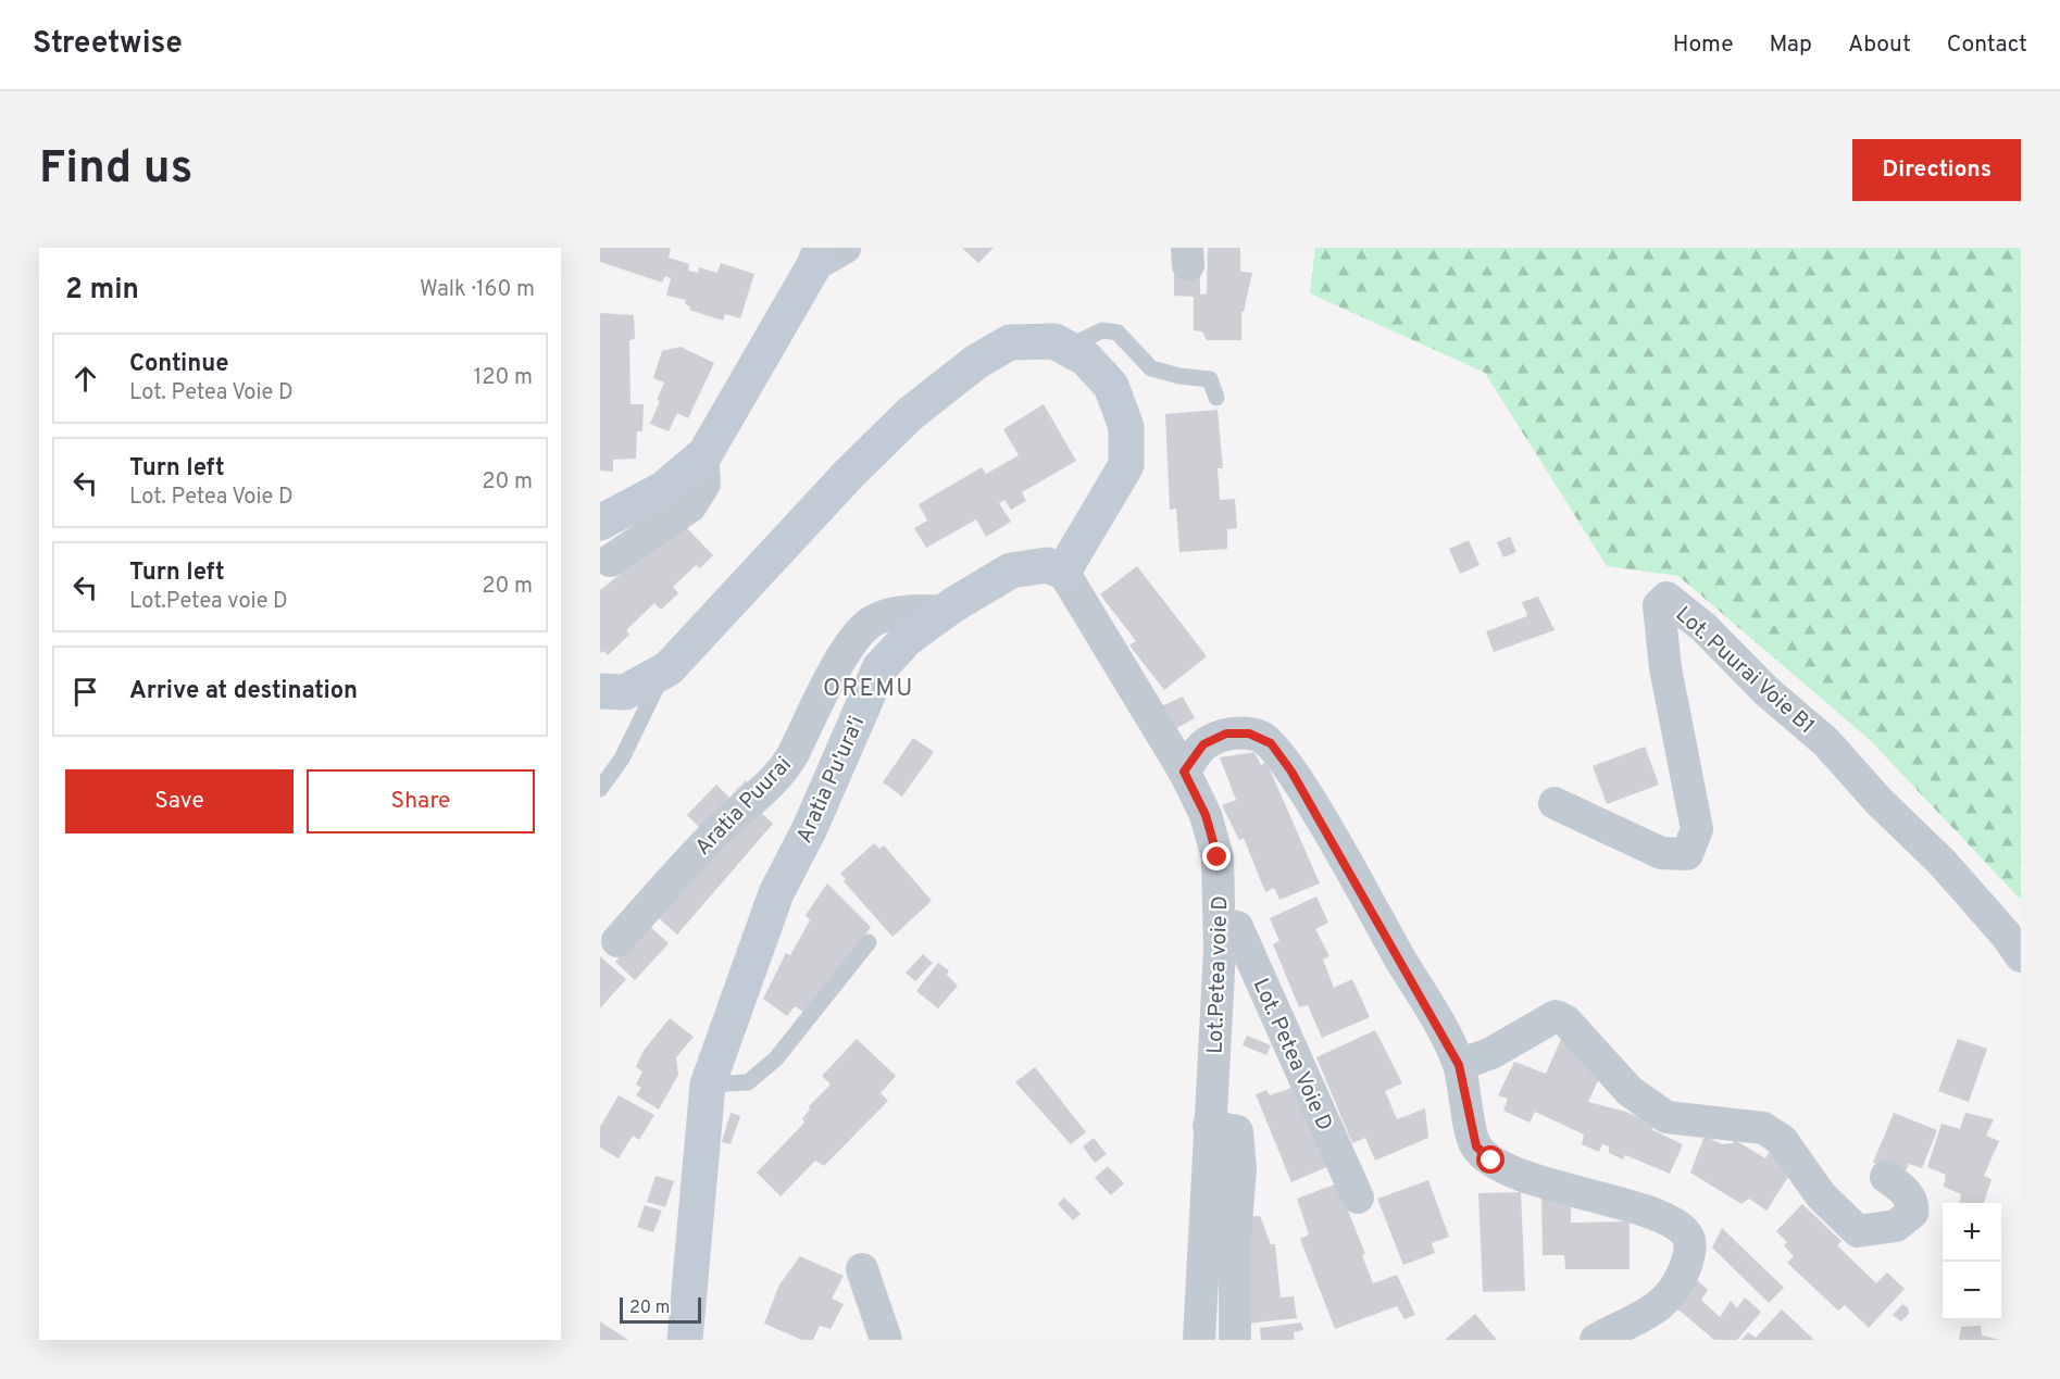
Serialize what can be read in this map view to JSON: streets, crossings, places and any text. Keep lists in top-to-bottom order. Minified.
{"streets":{"main road":["Aratia Pu'ura'i"],"street":["Lot. Puurai Voie B1","Aratia Puurai","Lot.Petea voie D","Lot. Petea Voie D"]},"crossings":[["Aratia Pu'ura'i","Aratia Puurai"],["Aratia Pu'ura'i","Lot.Petea voie D"],["Lot.Petea voie D","Lot. Petea Voie D"]],"districts":["OREMU"],"scale_bar":"20 m","page":{"header":"Streetwise","nav":["Home","Map","About","Contact"],"buttons":["Directions",["Save","Share"]],"title":"Find us","heading":["2 min","Walk · 160 m"],"list":[["Continue","Lot. Petea Voie D","120 m"],["Turn left","Lot. Petea Voie D","20 m"],["Turn left","Lot.Petea voie D","20 m"],"Arrive at destination"],"map_buttons":["+","−"],"scale":"20 m"}}
